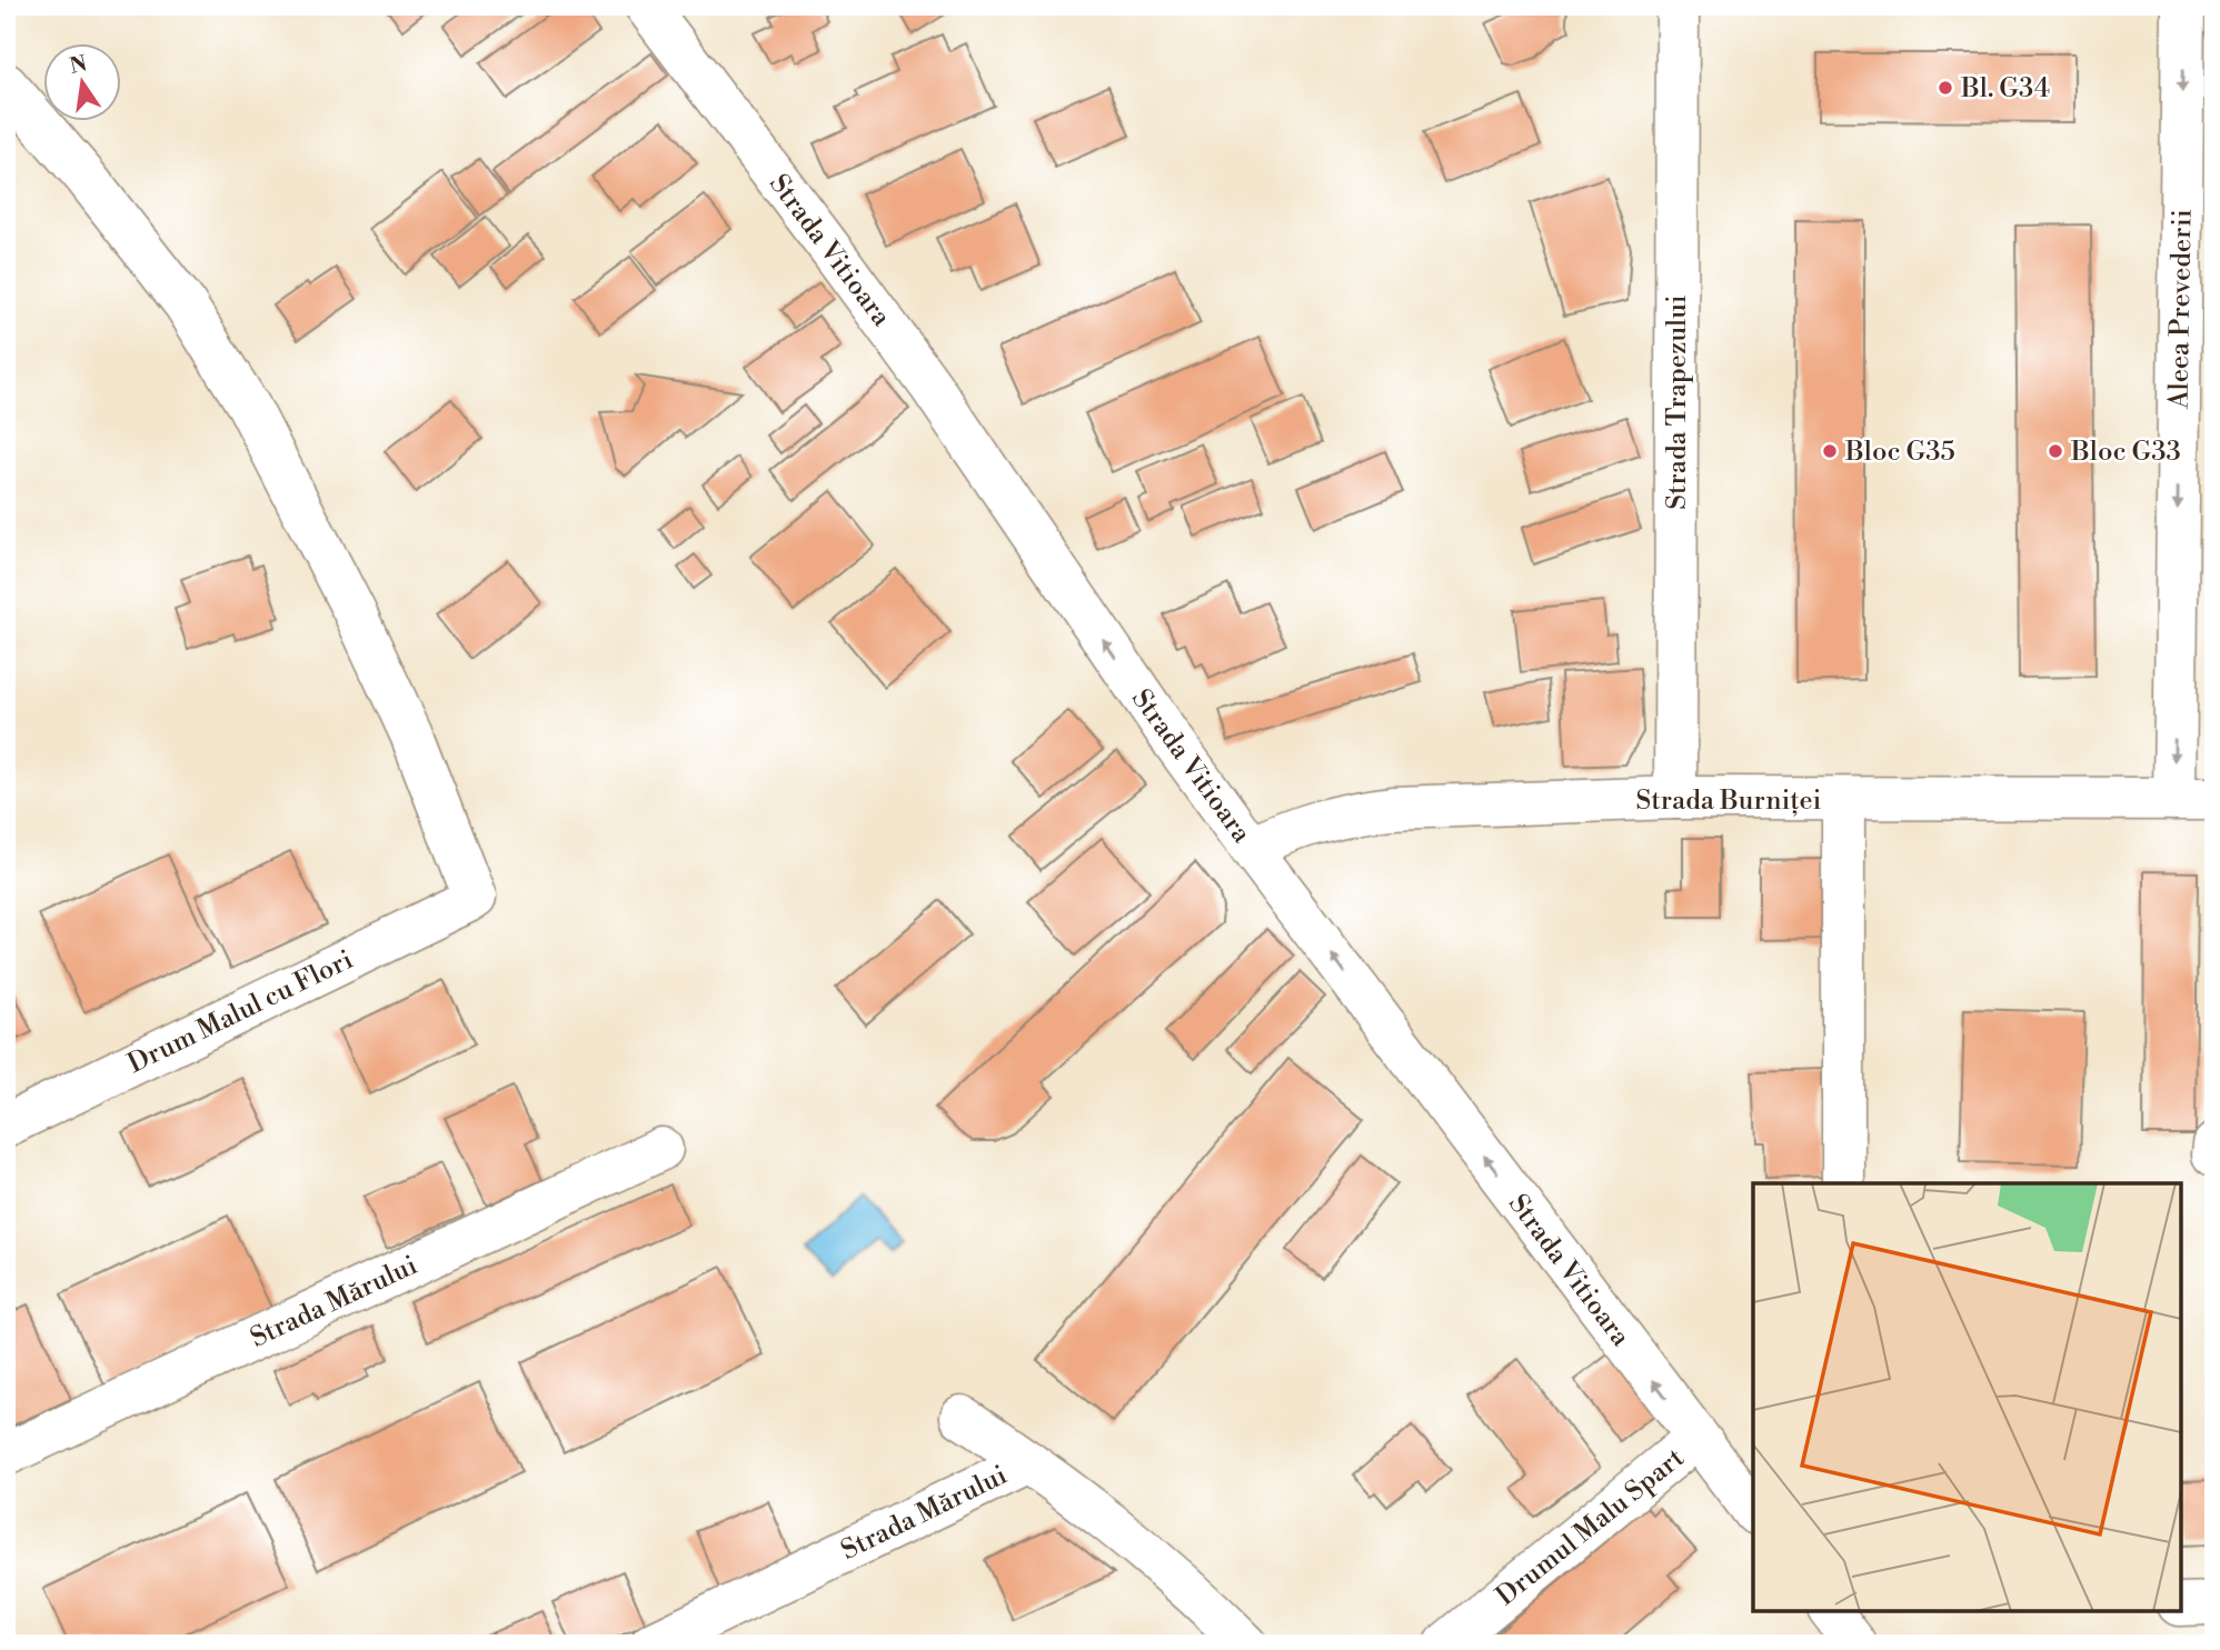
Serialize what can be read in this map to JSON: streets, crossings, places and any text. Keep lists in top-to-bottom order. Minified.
{"streets":{"street":["Strada Vitioara","Aleea Prevederii","Strada Trapezului","Strada Burniței","Drum Malul cu Flori","Strada Mărului","Drumul Malu Spart"]},"crossings":[["Strada Vitioara","Strada Burniței"],["Strada Vitioara","Drumul Malu Spart"],["Aleea Prevederii","Strada Burniței"],["Strada Trapezului","Strada Burniței"]],"one_way":["Strada Vitioara","Aleea Prevederii"],"places":["Bl. G34","Bloc G35","Bloc G33"],"north":"top"}
